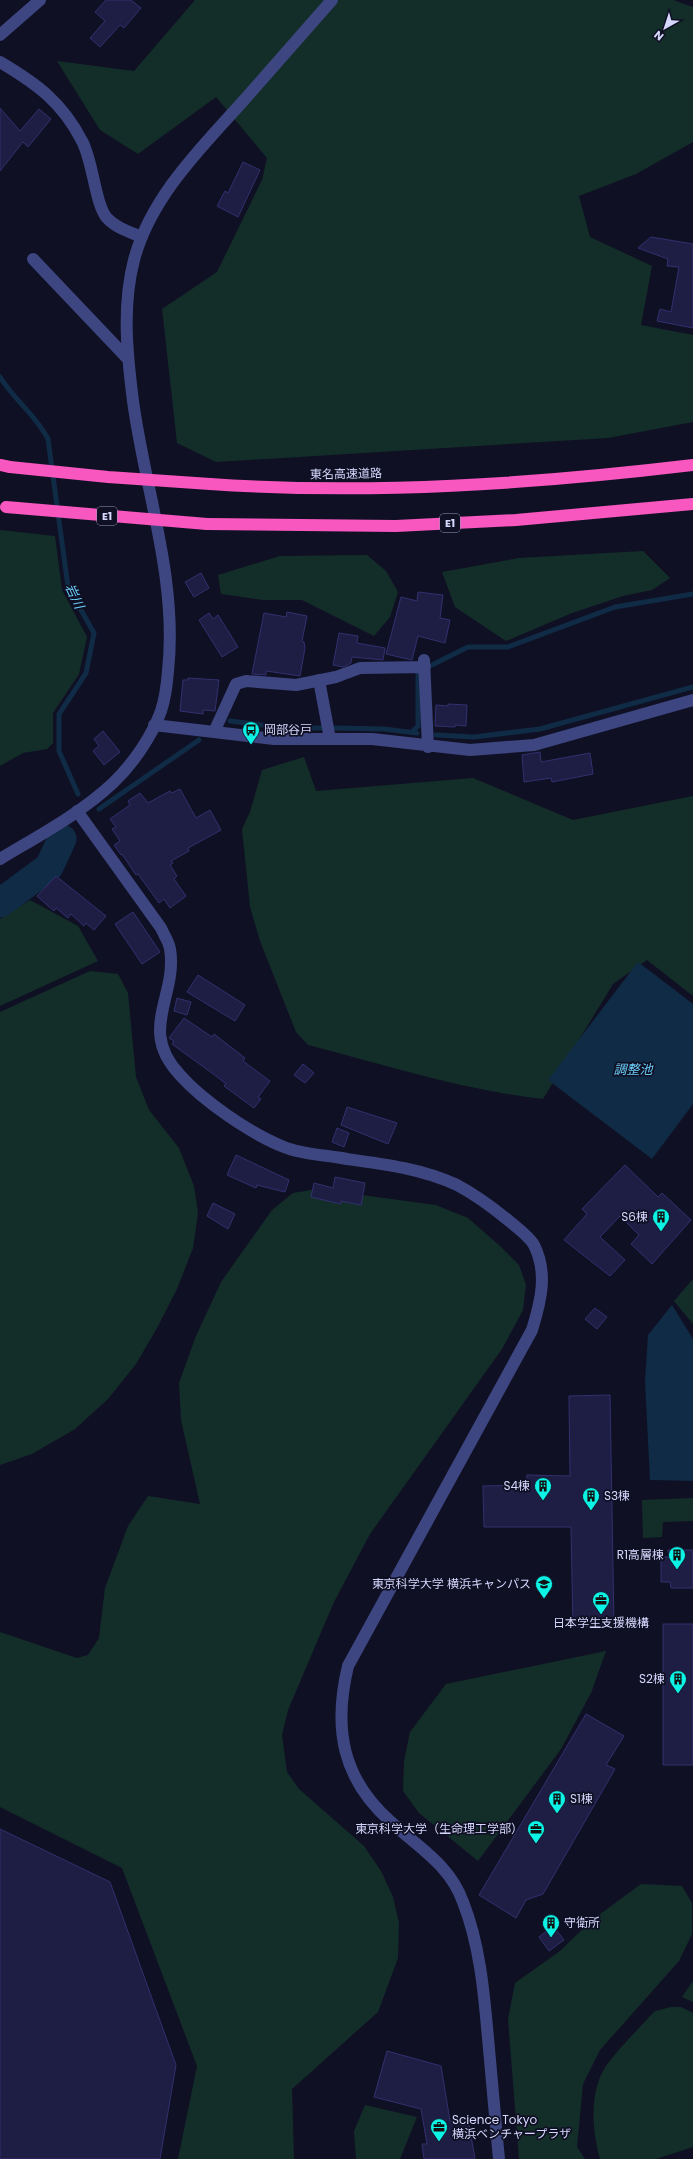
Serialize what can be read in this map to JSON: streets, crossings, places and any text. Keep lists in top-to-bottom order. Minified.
{"streets":{"highway":["東名高速道路","E1"]},"water":["岩川","調整池"],"places":{"bus stop":["岡部谷戸"],"building":["S6棟","S4棟","S3棟","R1高層棟","S2棟","S1棟","守衛所"],"school or university":["東京科学大学 横浜キャンパス"],"office":["日本学生支援機構","東京科学大学（生命理工学部）","Science Tokyo 横浜ベンチャープラザ"]},"north":"bottom left"}
